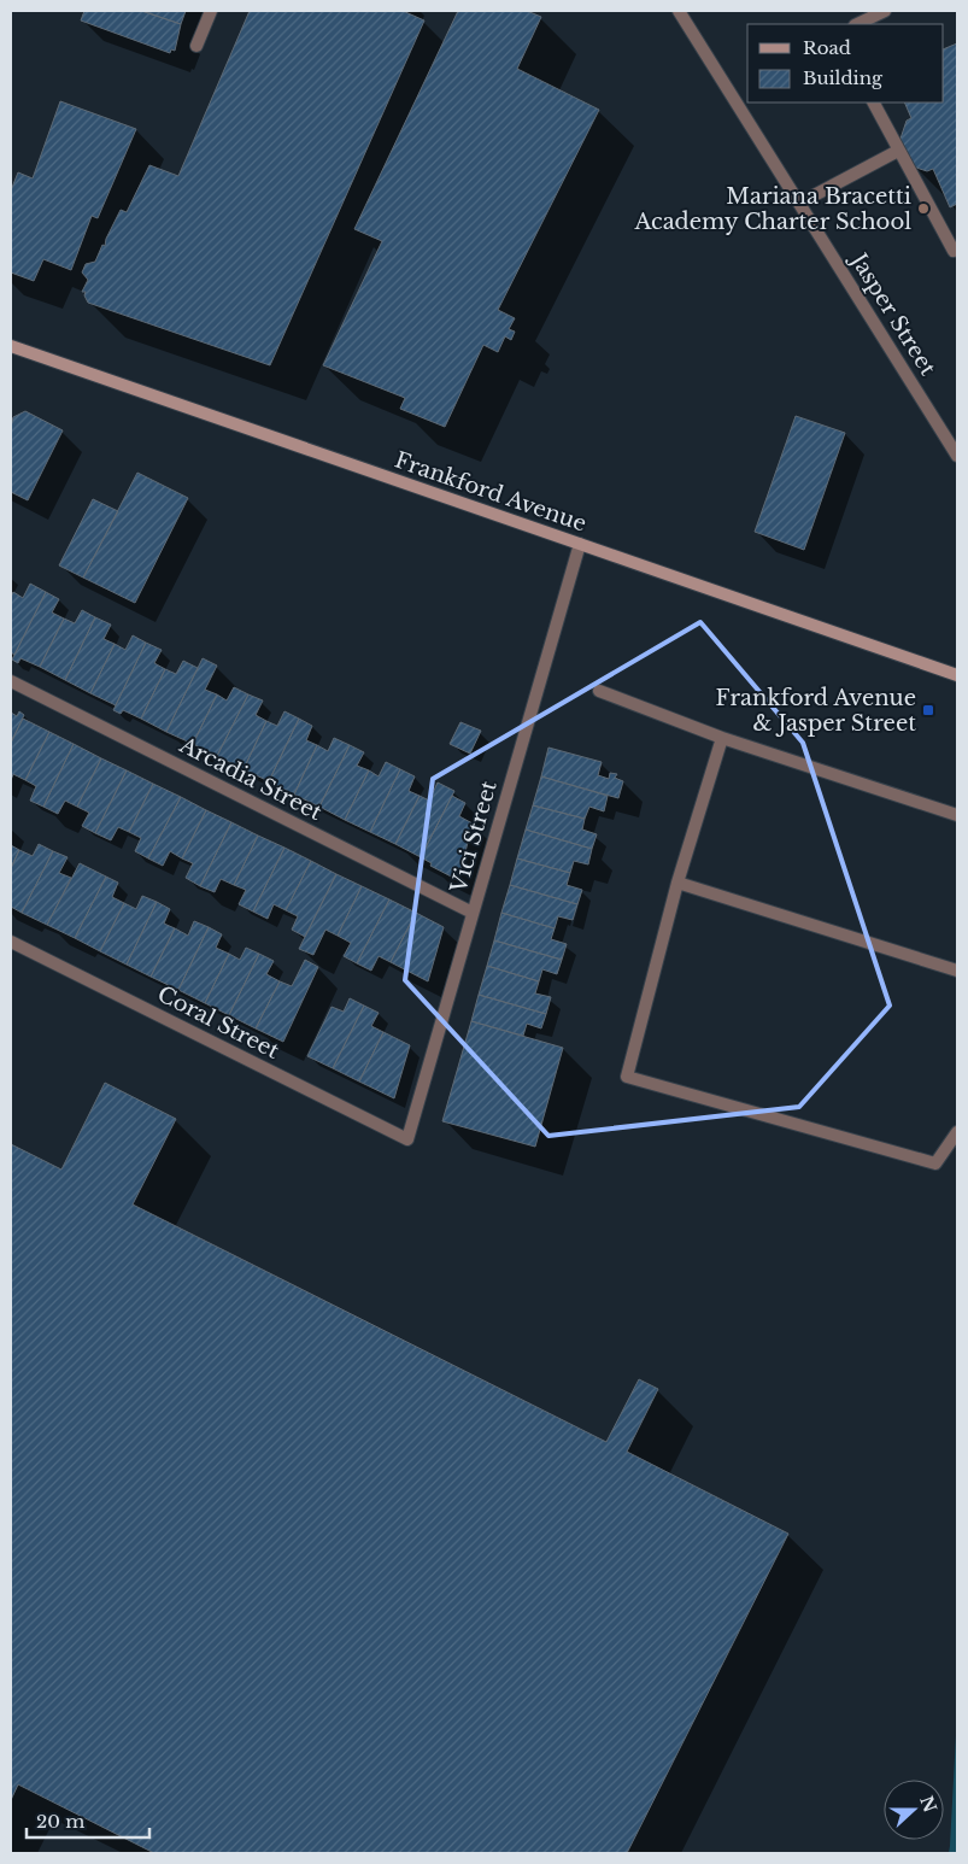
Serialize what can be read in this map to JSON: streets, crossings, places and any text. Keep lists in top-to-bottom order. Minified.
{"streets":{"main road":["Frankford Avenue"],"street":["Jasper Street","Arcadia Street","Vici Street","Coral Street"]},"crossings":[["Frankford Avenue","Vici Street"],["Arcadia Street","Vici Street"],["Vici Street","Coral Street"]],"places":{"other":["Mariana Bracetti Academy Charter School"],"transit":["Frankford Avenue & Jasper Street"]},"legend":["Road","Building"],"scale_bar":"20 m","north":"right"}
